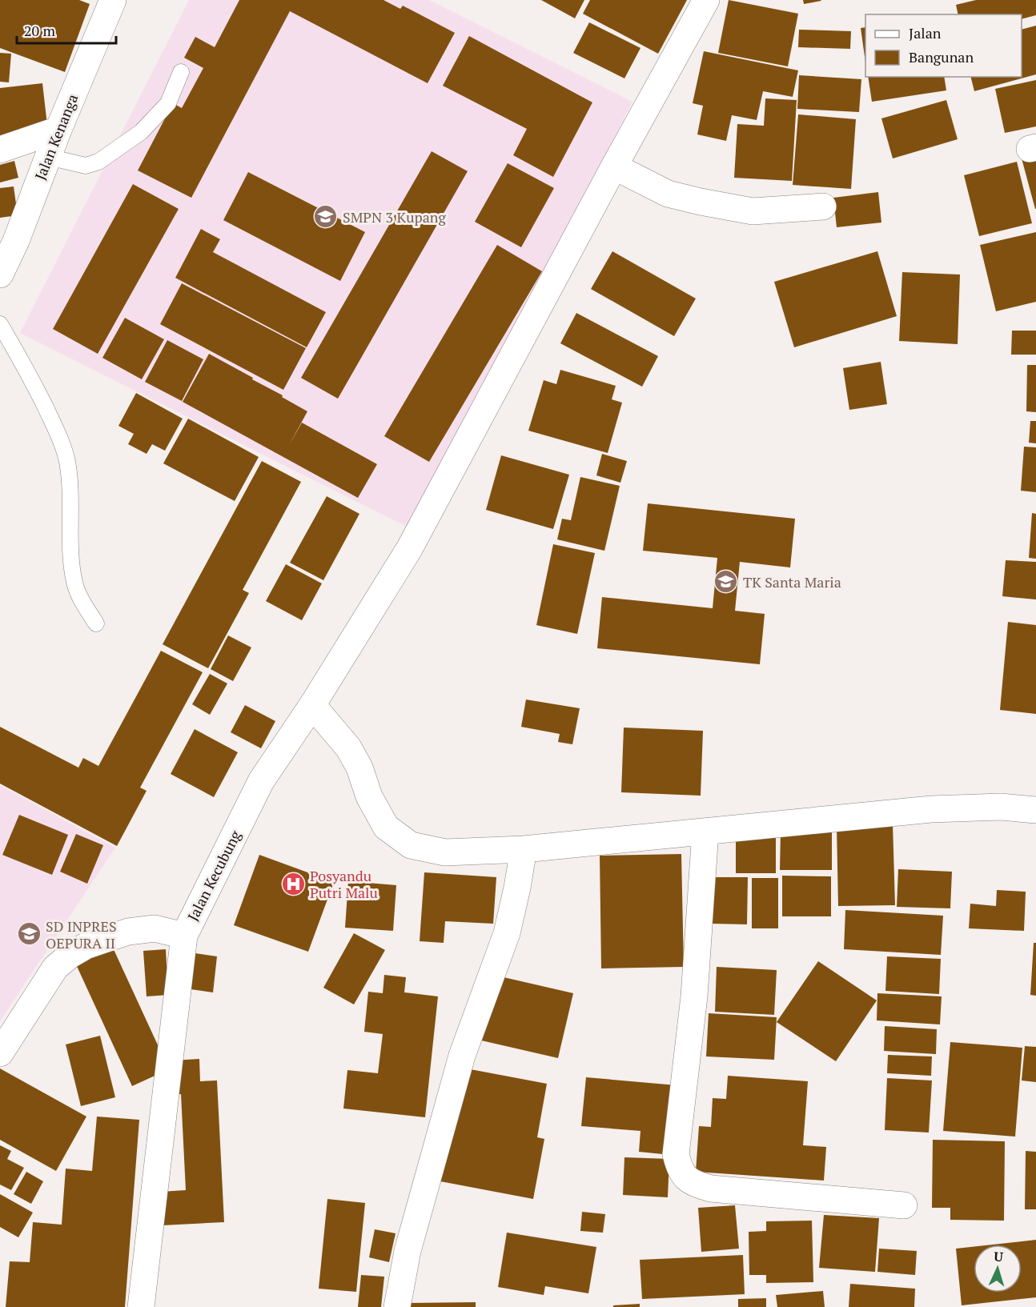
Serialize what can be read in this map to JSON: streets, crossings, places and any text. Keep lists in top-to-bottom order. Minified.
{"streets":{"street":["Jalan Kenanga","Jalan Kecubung"]},"places":{"school or university":["SMPN 3 Kupang","TK Santa Maria","SD INPRES OEPURA II"],"hospital":["Posyandu Putri Malu"]},"legend":["Jalan","Bangunan"],"scale_bar":"20 m","north":"top"}
